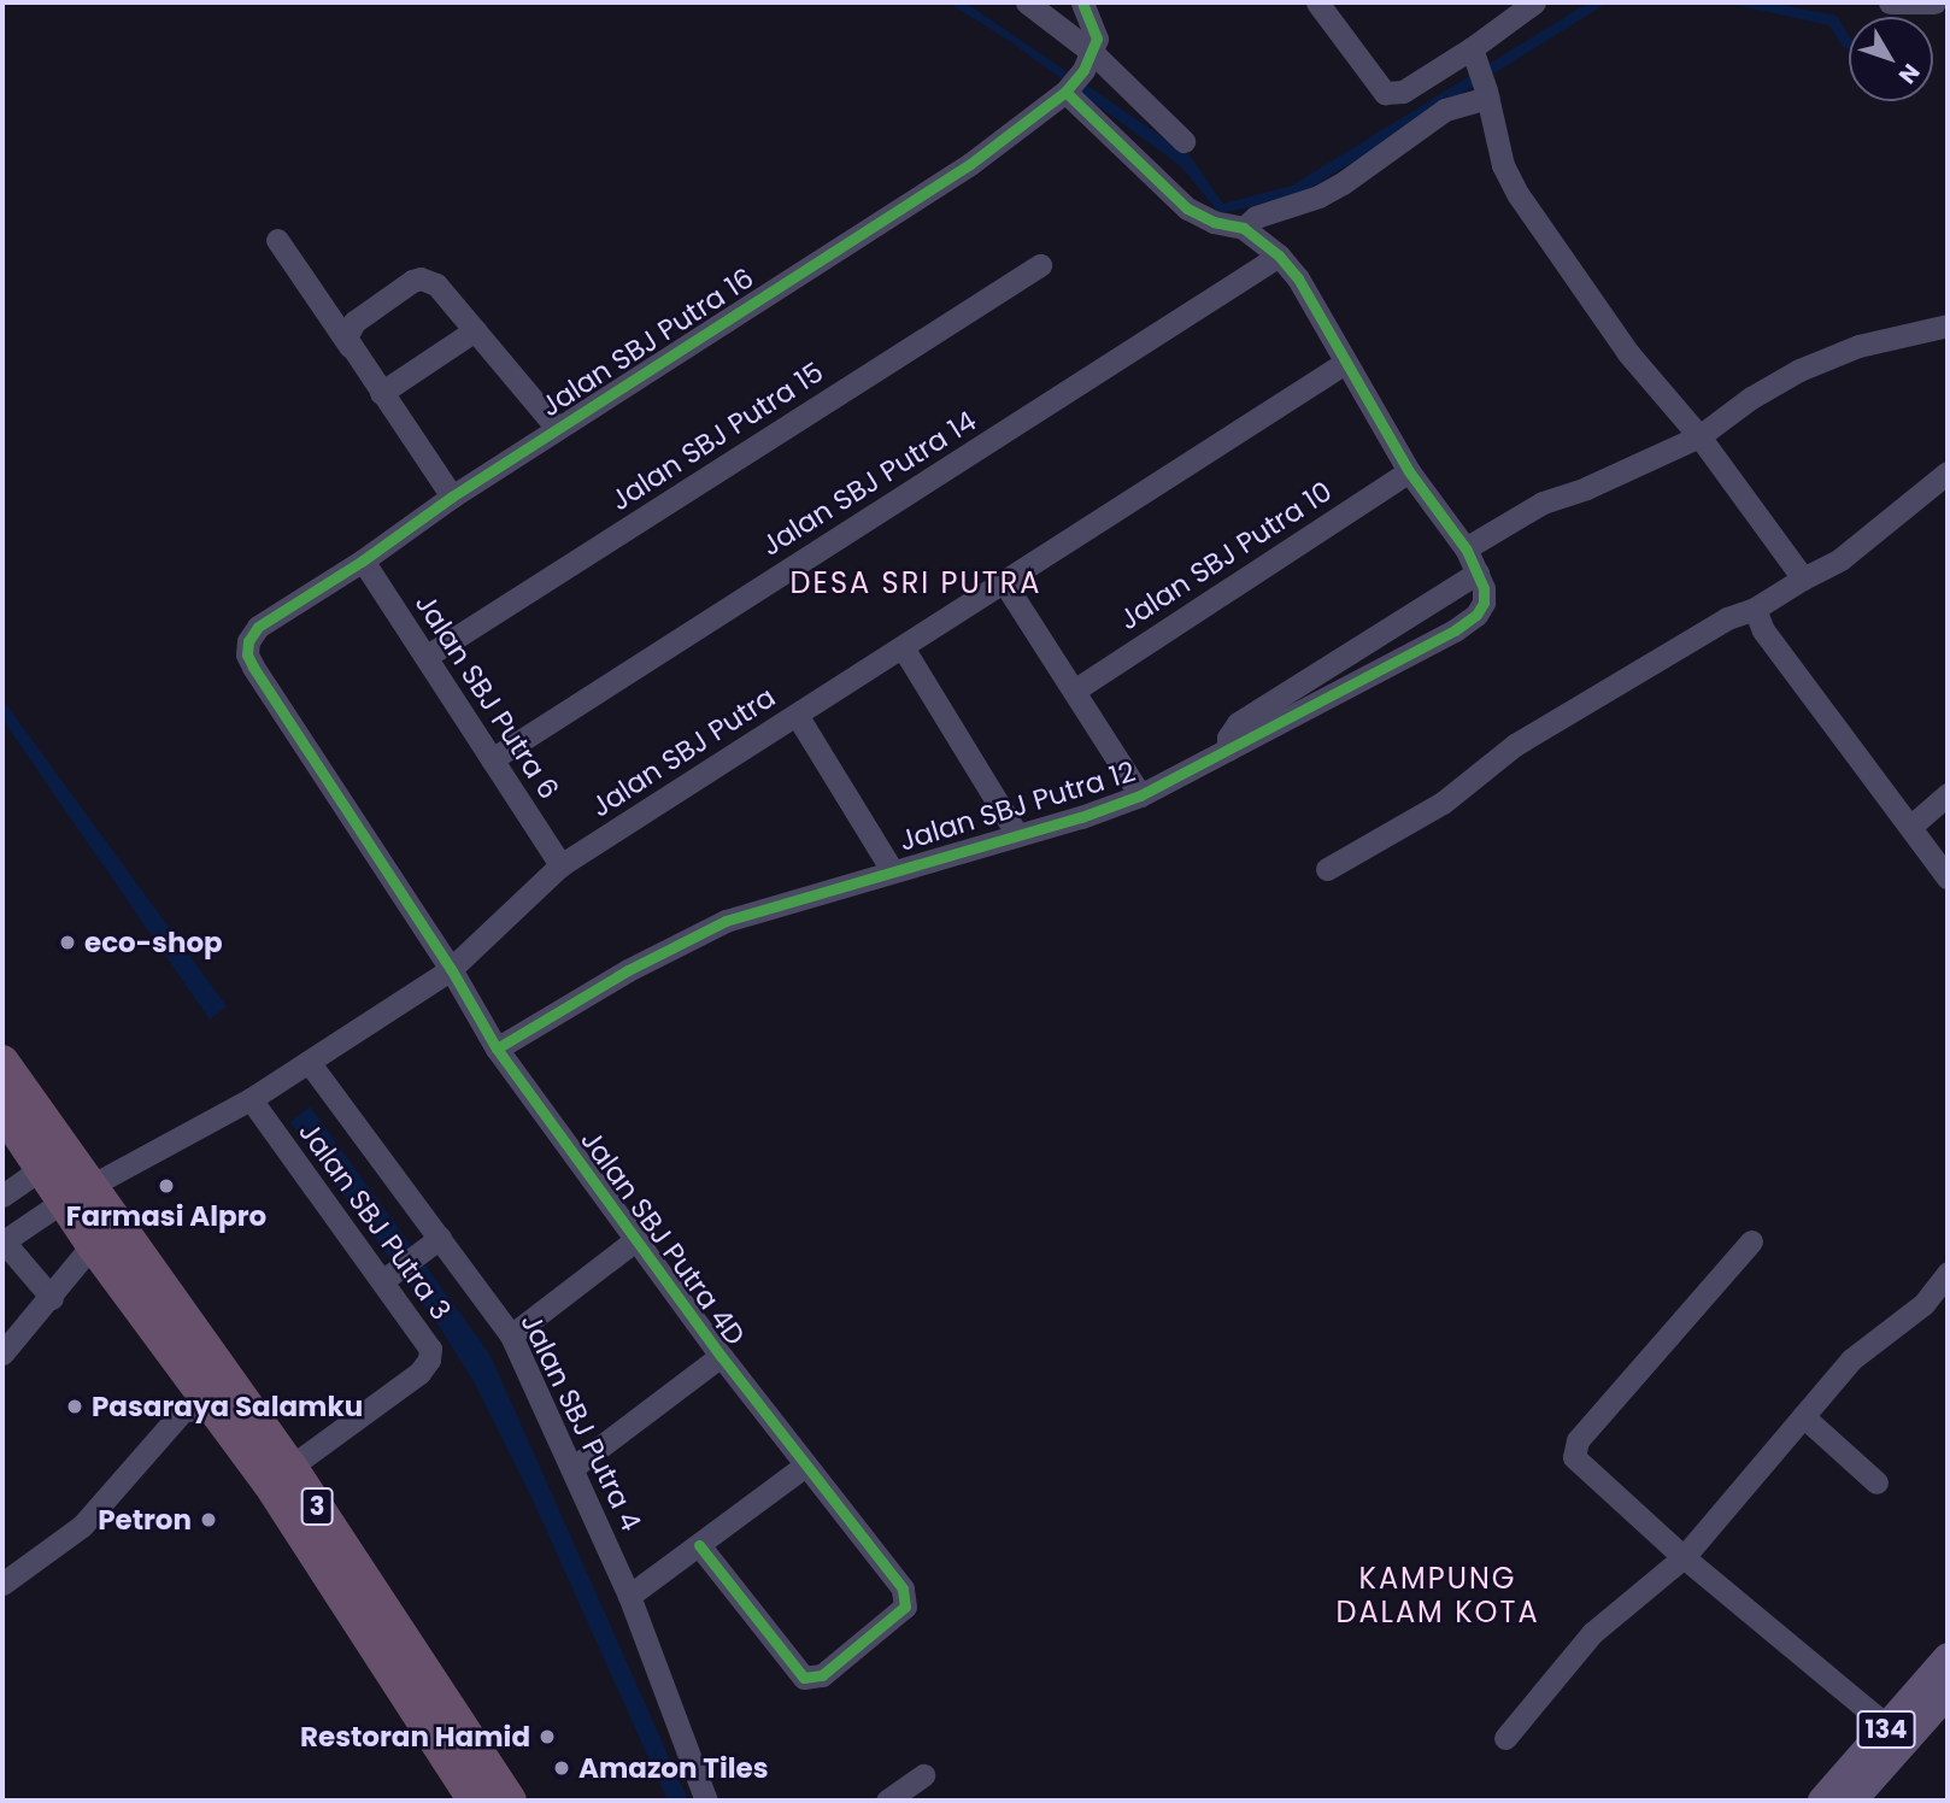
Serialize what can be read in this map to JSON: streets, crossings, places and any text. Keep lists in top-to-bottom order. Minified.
{"streets":{"highway":["3"],"main road":["134"],"street":["Jalan SBJ Putra 16","Jalan SBJ Putra 15","Jalan SBJ Putra 14","Jalan SBJ Putra 10","Jalan SBJ Putra 6","Jalan SBJ Putra","Jalan SBJ Putra 12","Jalan SBJ Putra 3","Jalan SBJ Putra 4D","Jalan SBJ Putra 4"]},"crossings":[["Jalan SBJ Putra 16","Jalan SBJ Putra 6"],["Jalan SBJ Putra 16","Jalan SBJ Putra 4D"],["Jalan SBJ Putra 15","Jalan SBJ Putra 6"],["Jalan SBJ Putra 14","Jalan SBJ Putra 6"],["Jalan SBJ Putra 14","Jalan SBJ Putra 12"],["Jalan SBJ Putra 10","Jalan SBJ Putra 12"],["Jalan SBJ Putra 6","Jalan SBJ Putra"],["Jalan SBJ Putra","Jalan SBJ Putra 12"],["Jalan SBJ Putra","Jalan SBJ Putra 3"],["Jalan SBJ Putra","Jalan SBJ Putra 4D"],["Jalan SBJ Putra","Jalan SBJ Putra 4"],["Jalan SBJ Putra","3"],["Jalan SBJ Putra 12","Jalan SBJ Putra 4D"],["Jalan SBJ Putra 3","3"]],"districts":["DESA SRI PUTRA","KAMPUNG DALAM KOTA"],"places":["eco-shop","Farmasi Alpro","Pasaraya Salamku","Petron","Restoran Hamid","Amazon Tiles"],"north":"bottom right"}
